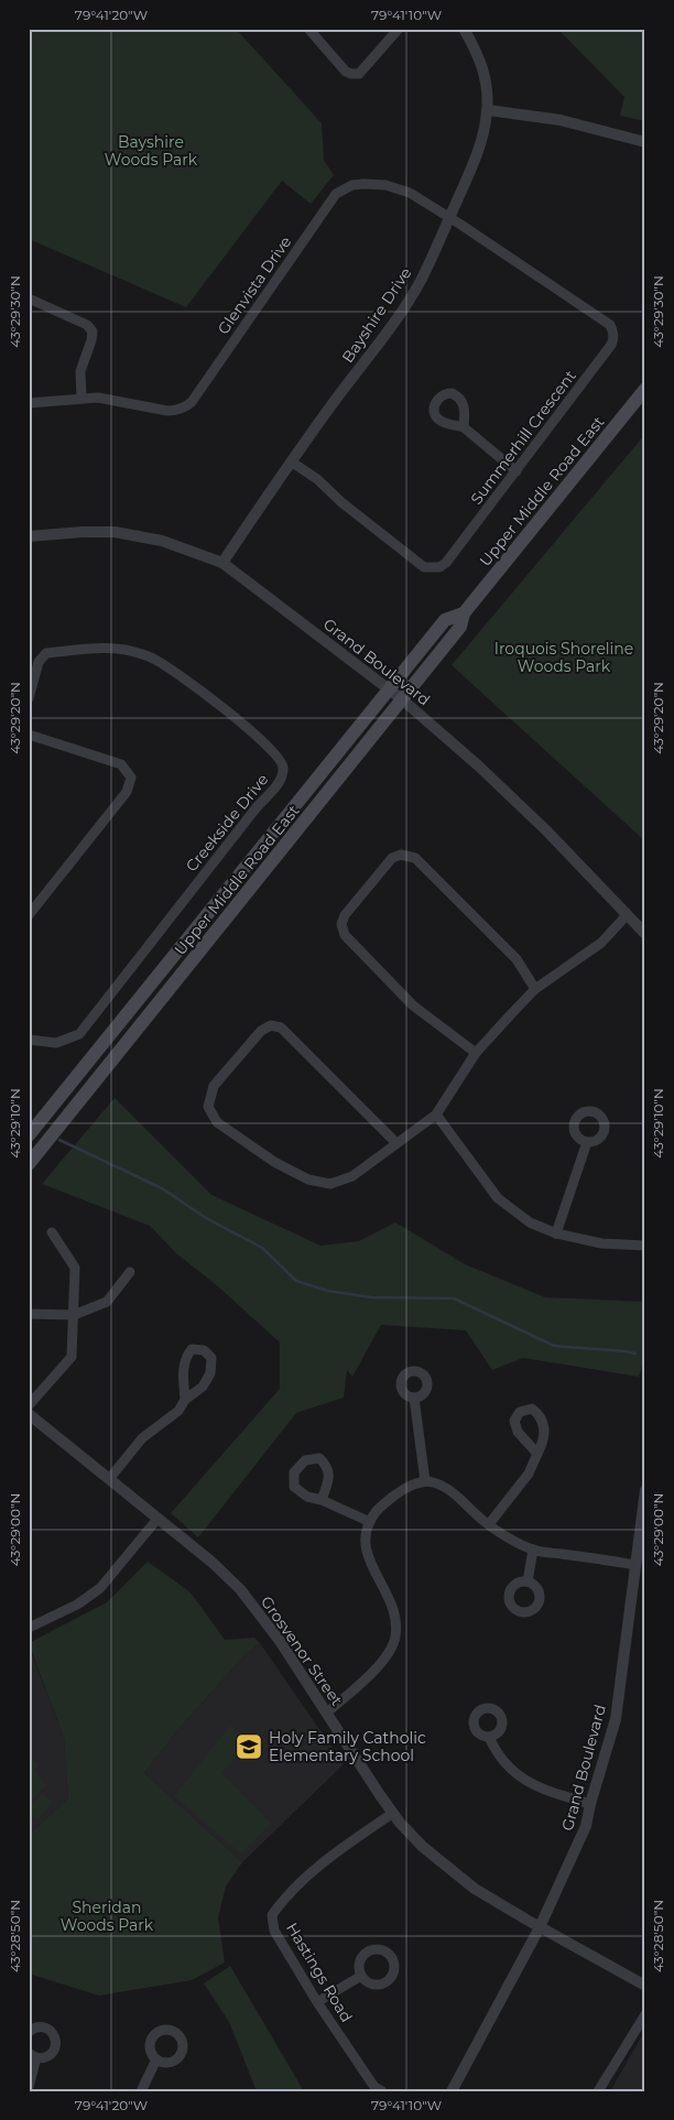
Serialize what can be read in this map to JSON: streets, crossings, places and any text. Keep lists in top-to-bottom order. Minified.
{"streets":{"main road":["Upper Middle Road East"],"street":["Glenvista Drive","Bayshire Drive","Summerhill Crescent","Grand Boulevard","Creekside Drive","Grosvenor Street","Hastings Road"]},"crossings":[["Glenvista Drive","Bayshire Drive"],["Glenvista Drive","Summerhill Crescent"],["Bayshire Drive","Summerhill Crescent"],["Bayshire Drive","Grand Boulevard"],["Upper Middle Road East","Grand Boulevard"],["Grand Boulevard","Grosvenor Street"],["Grosvenor Street","Hastings Road"]],"parks":["Bayshire Woods Park","Iroquois Shoreline Woods Park","Sheridan Woods Park"],"places":{"school or university":["Holy Family Catholic Elementary School"]},"coordinates":["79°41'20\"W","79°41'10\"W","43°29'30\"N","43°29'20\"N","43°29'10\"N","43°29'00\"N","43°28'50\"N"]}
